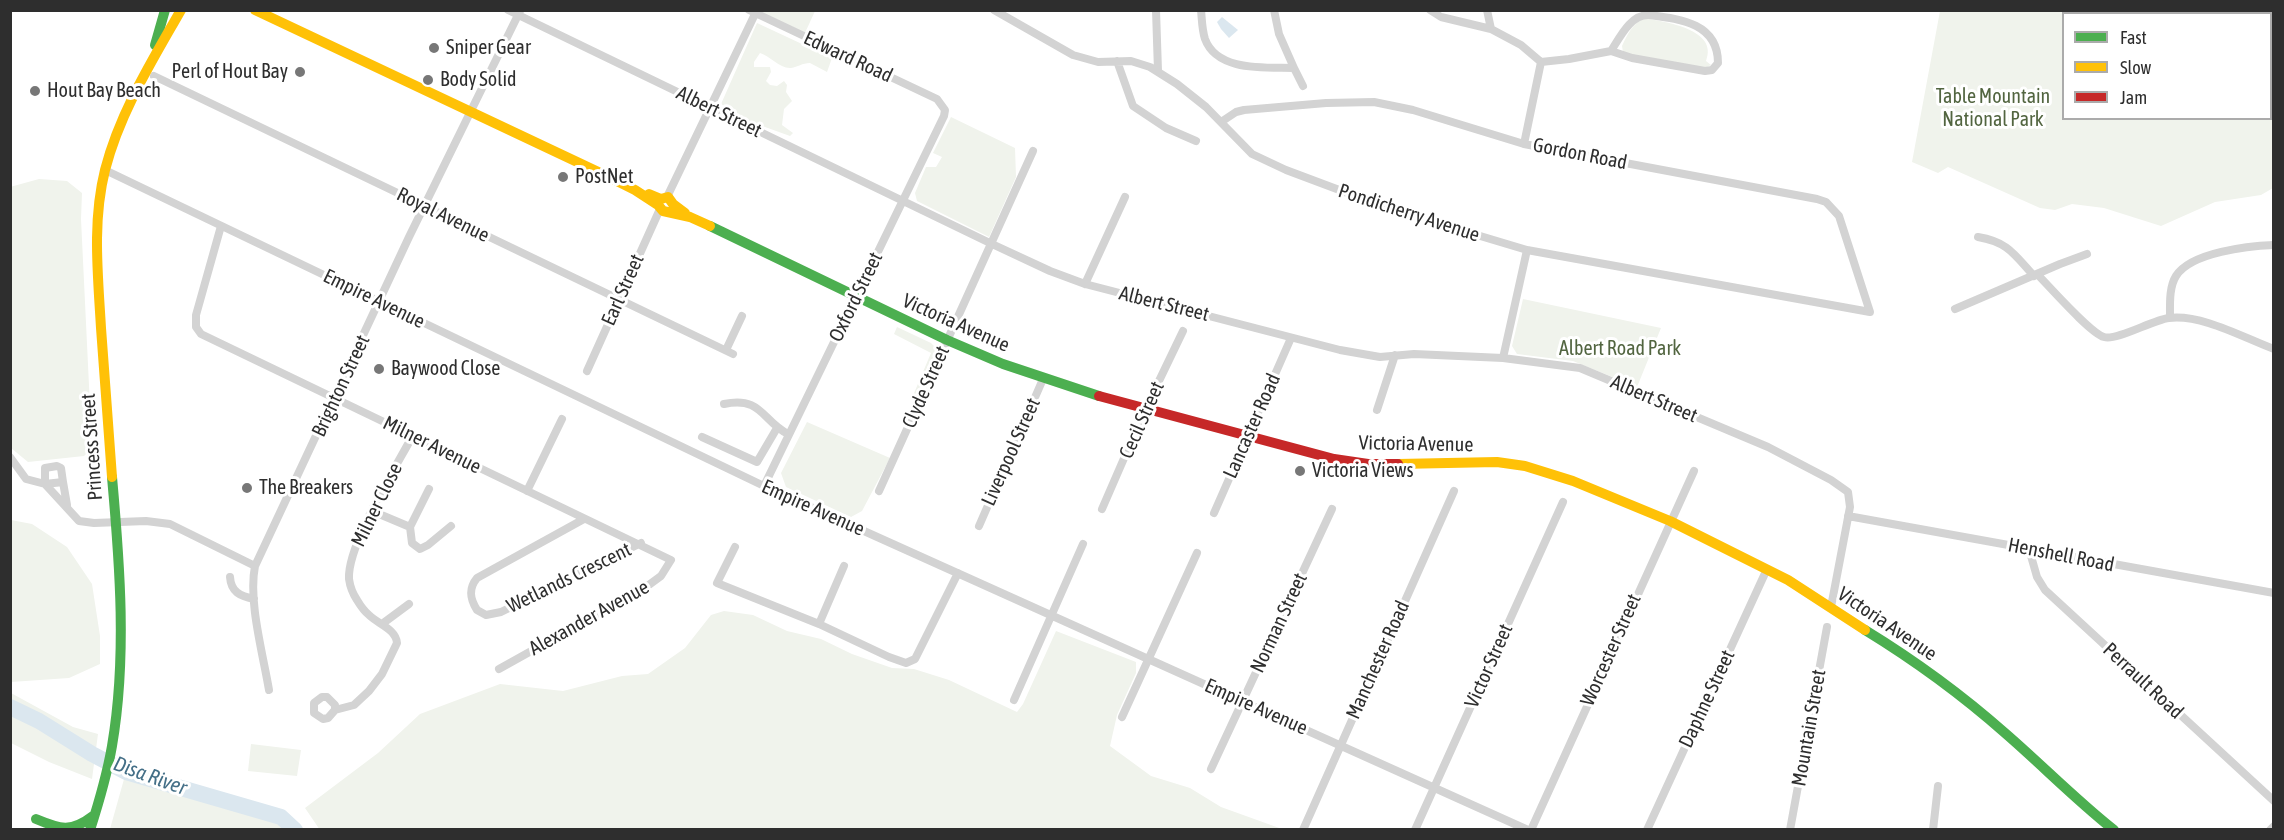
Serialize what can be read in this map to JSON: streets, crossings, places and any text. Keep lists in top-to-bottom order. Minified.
{"streets":{"street":["Edward Road","Albert Street","Gordon Road","Pondicherry Avenue","Royal Avenue","Earl Street","Oxford Street","Empire Avenue","Victoria Avenue","Brighton Street","Clyde Street","Cecil Street","Lancaster Road","Milner Avenue","Princess Street","Liverpool Street","Milner Close","Henshell Road","Wetlands Crescent","Alexander Avenue","Norman Street","Worcester Street","Manchester Road","Victor Street","Perrault Road","Daphne Street","Mountain Street"]},"crossings":[["Edward Road","Earl Street"],["Edward Road","Oxford Street"],["Albert Street","Earl Street"],["Albert Street","Oxford Street"],["Albert Street","Brighton Street"],["Albert Street","Clyde Street"],["Albert Street","Lancaster Road"],["Albert Street","Henshell Road"],["Gordon Road","Pondicherry Avenue"],["Royal Avenue","Earl Street"],["Royal Avenue","Brighton Street"],["Royal Avenue","Princess Street"],["Earl Street","Victoria Avenue"],["Oxford Street","Empire Avenue"],["Oxford Street","Victoria Avenue"],["Empire Avenue","Brighton Street"],["Empire Avenue","Milner Avenue"],["Empire Avenue","Princess Street"],["Empire Avenue","Norman Street"],["Empire Avenue","Worcester Street"],["Empire Avenue","Manchester Road"],["Empire Avenue","Victor Street"],["Victoria Avenue","Brighton Street"],["Victoria Avenue","Clyde Street"],["Victoria Avenue","Cecil Street"],["Victoria Avenue","Lancaster Road"],["Victoria Avenue","Liverpool Street"],["Victoria Avenue","Worcester Street"],["Victoria Avenue","Daphne Street"],["Brighton Street","Milner Avenue"],["Milner Avenue","Milner Close"],["Milner Avenue","Wetlands Crescent"],["Milner Avenue","Alexander Avenue"],["Henshell Road","Perrault Road"]],"water":["Disa River"],"parks":["Table Mountain National Park","Albert Road Park"],"places":["Sniper Gear","Perl of Hout Bay","Body Solid","Hout Bay Beach","PostNet","Baywood Close","Victoria Views","The Breakers"],"legend":["Fast","Slow","Jam"]}
